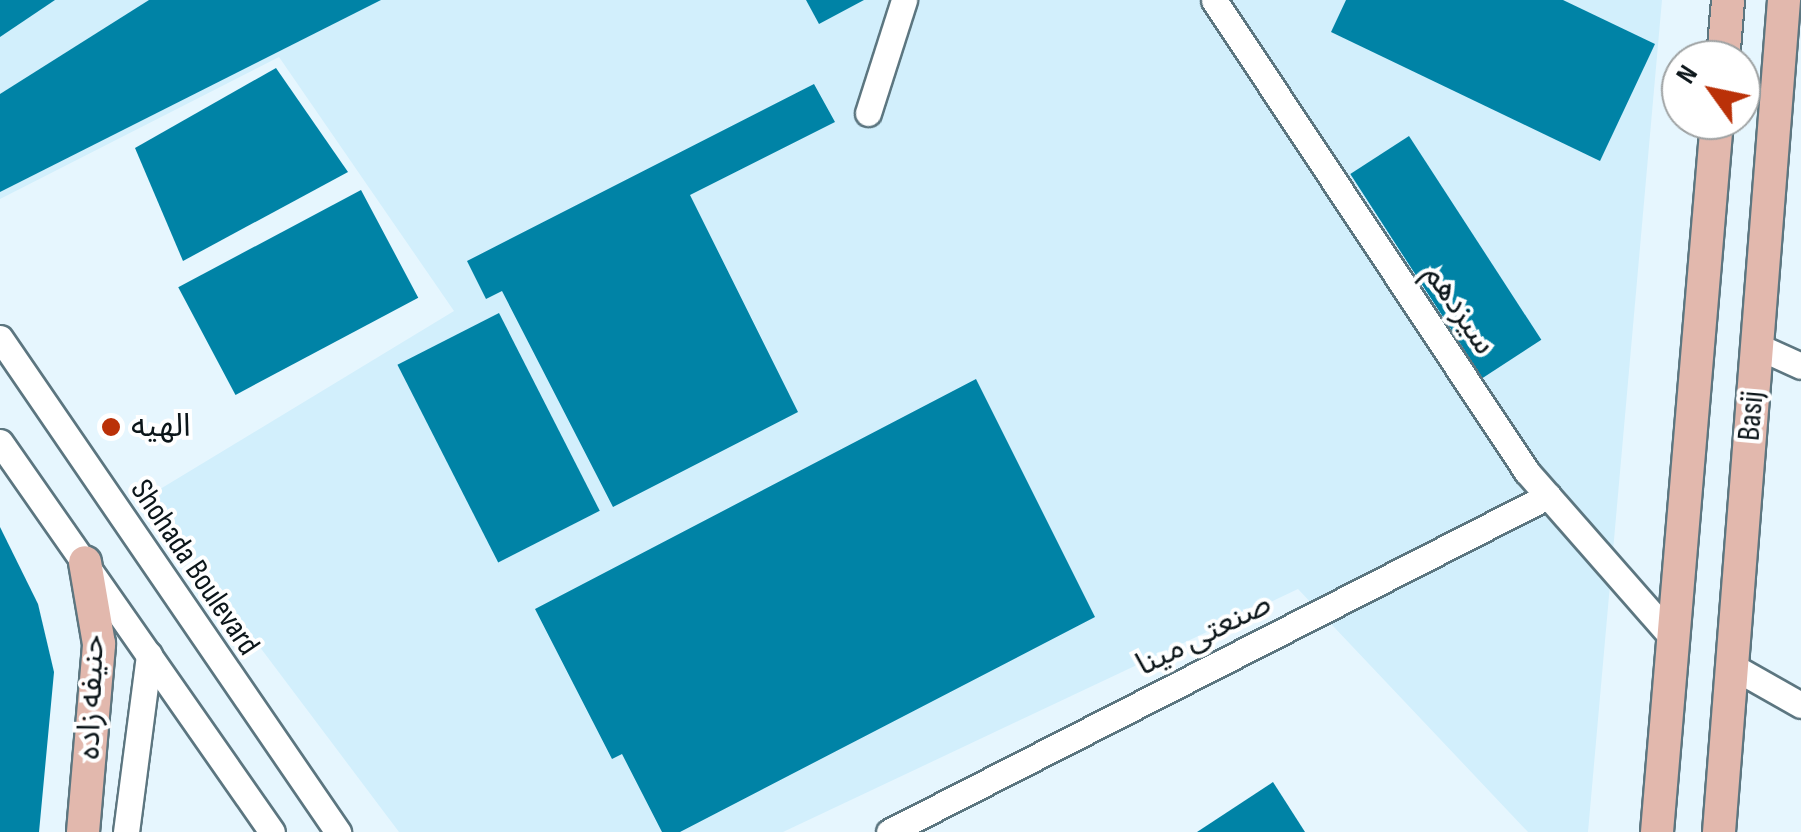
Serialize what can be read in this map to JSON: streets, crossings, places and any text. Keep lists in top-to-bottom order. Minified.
{"streets":{"main road":["Basij","حنیفه زاده"],"street":["سیزدهم","Shohada Boulevard","صنعتی مینا"]},"crossings":[["سیزدهم","Basij"],["سیزدهم","صنعتی مینا"]],"places":["الهیه"],"north":"top left"}
